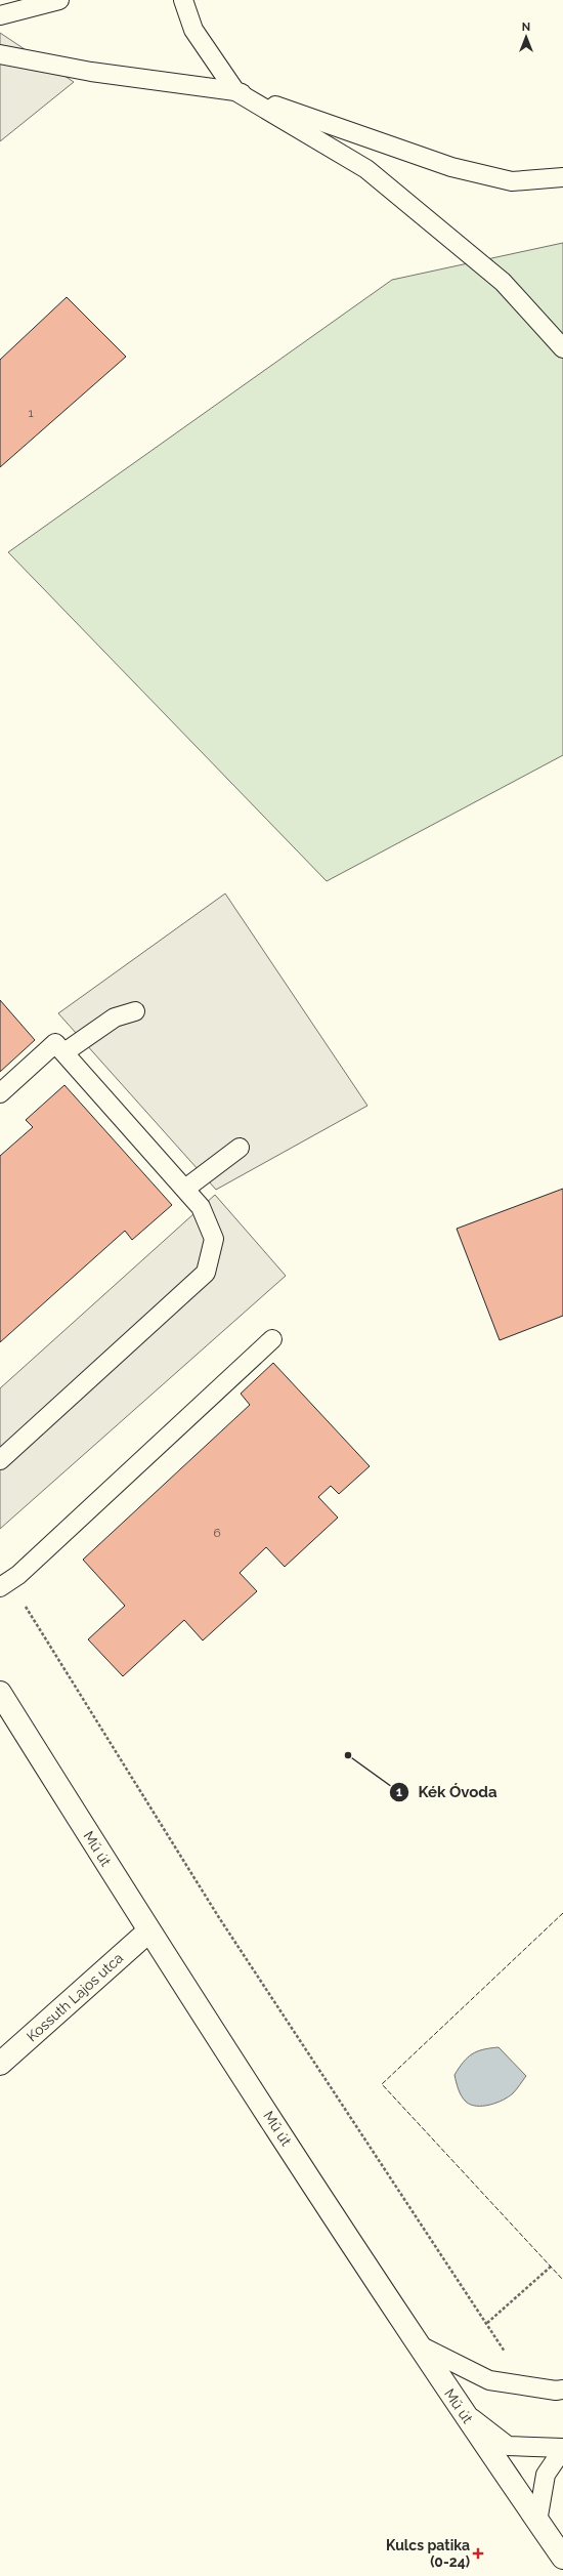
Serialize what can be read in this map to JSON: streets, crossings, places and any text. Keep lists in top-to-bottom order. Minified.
{"streets":{"street":["Mű út","Kossuth Lajos utca"]},"crossings":[["Mű út","Kossuth Lajos utca"]],"places":{"other":["Kék Óvoda"],"health":["Kulcs patika (0-24)"]},"house_numbers":["1","6"],"north":"top"}
